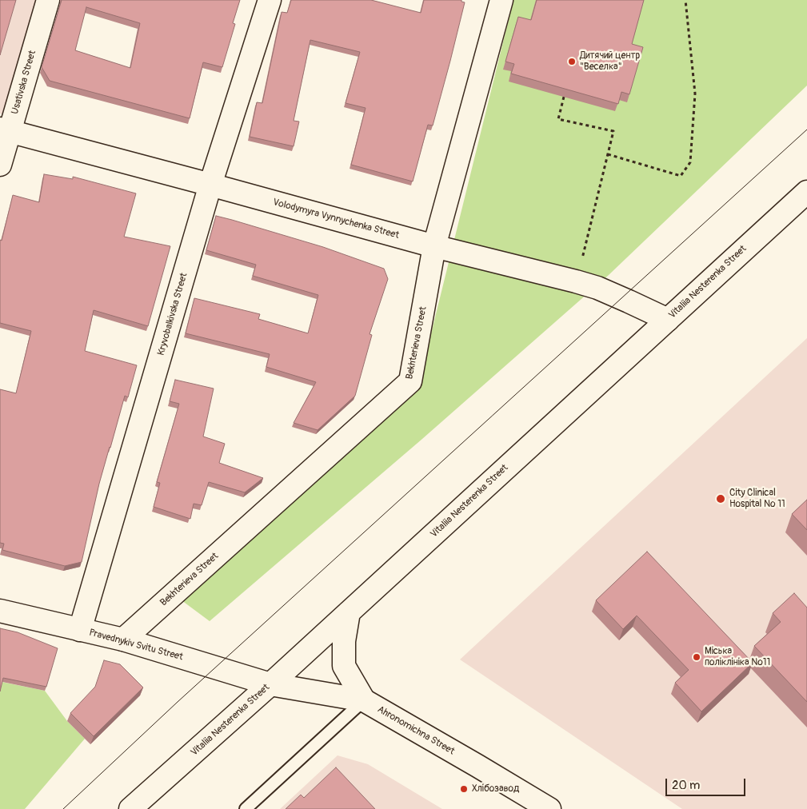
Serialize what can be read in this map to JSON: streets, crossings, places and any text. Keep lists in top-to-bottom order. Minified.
{"streets":{"street":["Usativska Street","Volodymyra Vynnychenka Street","Vitaliia Nesterenka Street","Kryvobalkivska Street","Bekhterieva Street","Pravednykiv Svitu Street","Ahronomichna Street"]},"crossings":[["Usativska Street","Volodymyra Vynnychenka Street"],["Volodymyra Vynnychenka Street","Vitaliia Nesterenka Street"],["Volodymyra Vynnychenka Street","Kryvobalkivska Street"],["Volodymyra Vynnychenka Street","Bekhterieva Street"],["Vitaliia Nesterenka Street","Pravednykiv Svitu Street"],["Vitaliia Nesterenka Street","Ahronomichna Street"],["Kryvobalkivska Street","Pravednykiv Svitu Street"],["Bekhterieva Street","Pravednykiv Svitu Street"],["Pravednykiv Svitu Street","Ahronomichna Street"]],"places":["Дитячий центр \"Веселка\"","City Clinical Hospital № 11","Міська поліклініка №11","Хлібозавод"],"scale_bar":"20 m"}
